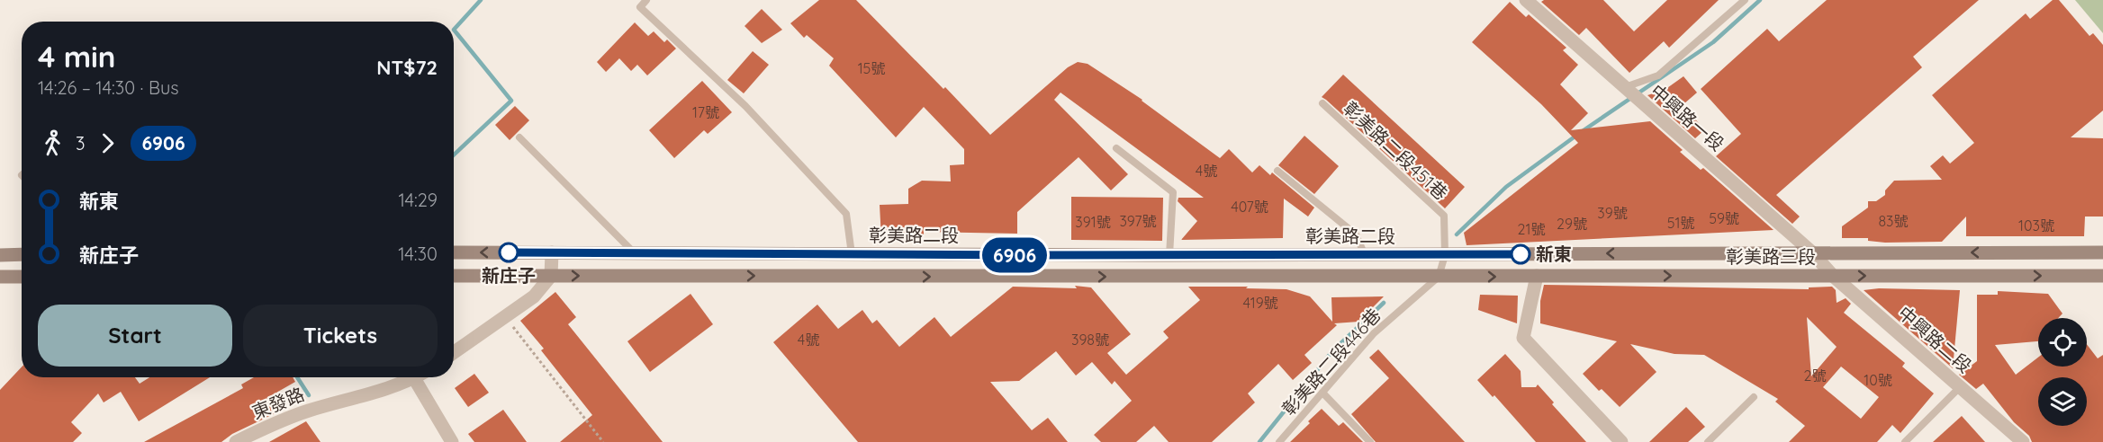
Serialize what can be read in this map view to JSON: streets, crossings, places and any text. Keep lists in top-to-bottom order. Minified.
{"streets":{"main road":["彰美路二段","彰美路三段"],"street":["中興路一段","中興路二段","東發路"],"lane":["彰美路二段451巷","彰美路二段446巷"]},"crossings":[["中興路一段","彰美路三段"],["中興路一段","中興路二段"],["彰美路二段451巷","彰美路二段"],["彰美路二段451巷","彰美路三段"],["彰美路二段","彰美路三段"],["彰美路三段","中興路二段"],["彰美路三段","彰美路二段446巷"]],"places":["新庄子","新東"],"lines":["bus line 6906"],"house_numbers":["15號","17號","4號","407號","39號","59號","397號","83號","391號","51號","29號","103號","21號","419號","4號","398號","2號","10號"],"page":{"on_map":"6906","heading":["4 min","14:26 – 14:30 · Bus","NT$72"],"legs":["3","6906"],"list":[{"name":"新東","value":"14:29"},{"name":"新庄子","value":"14:30"}],"buttons":["Start","Tickets"]}}
